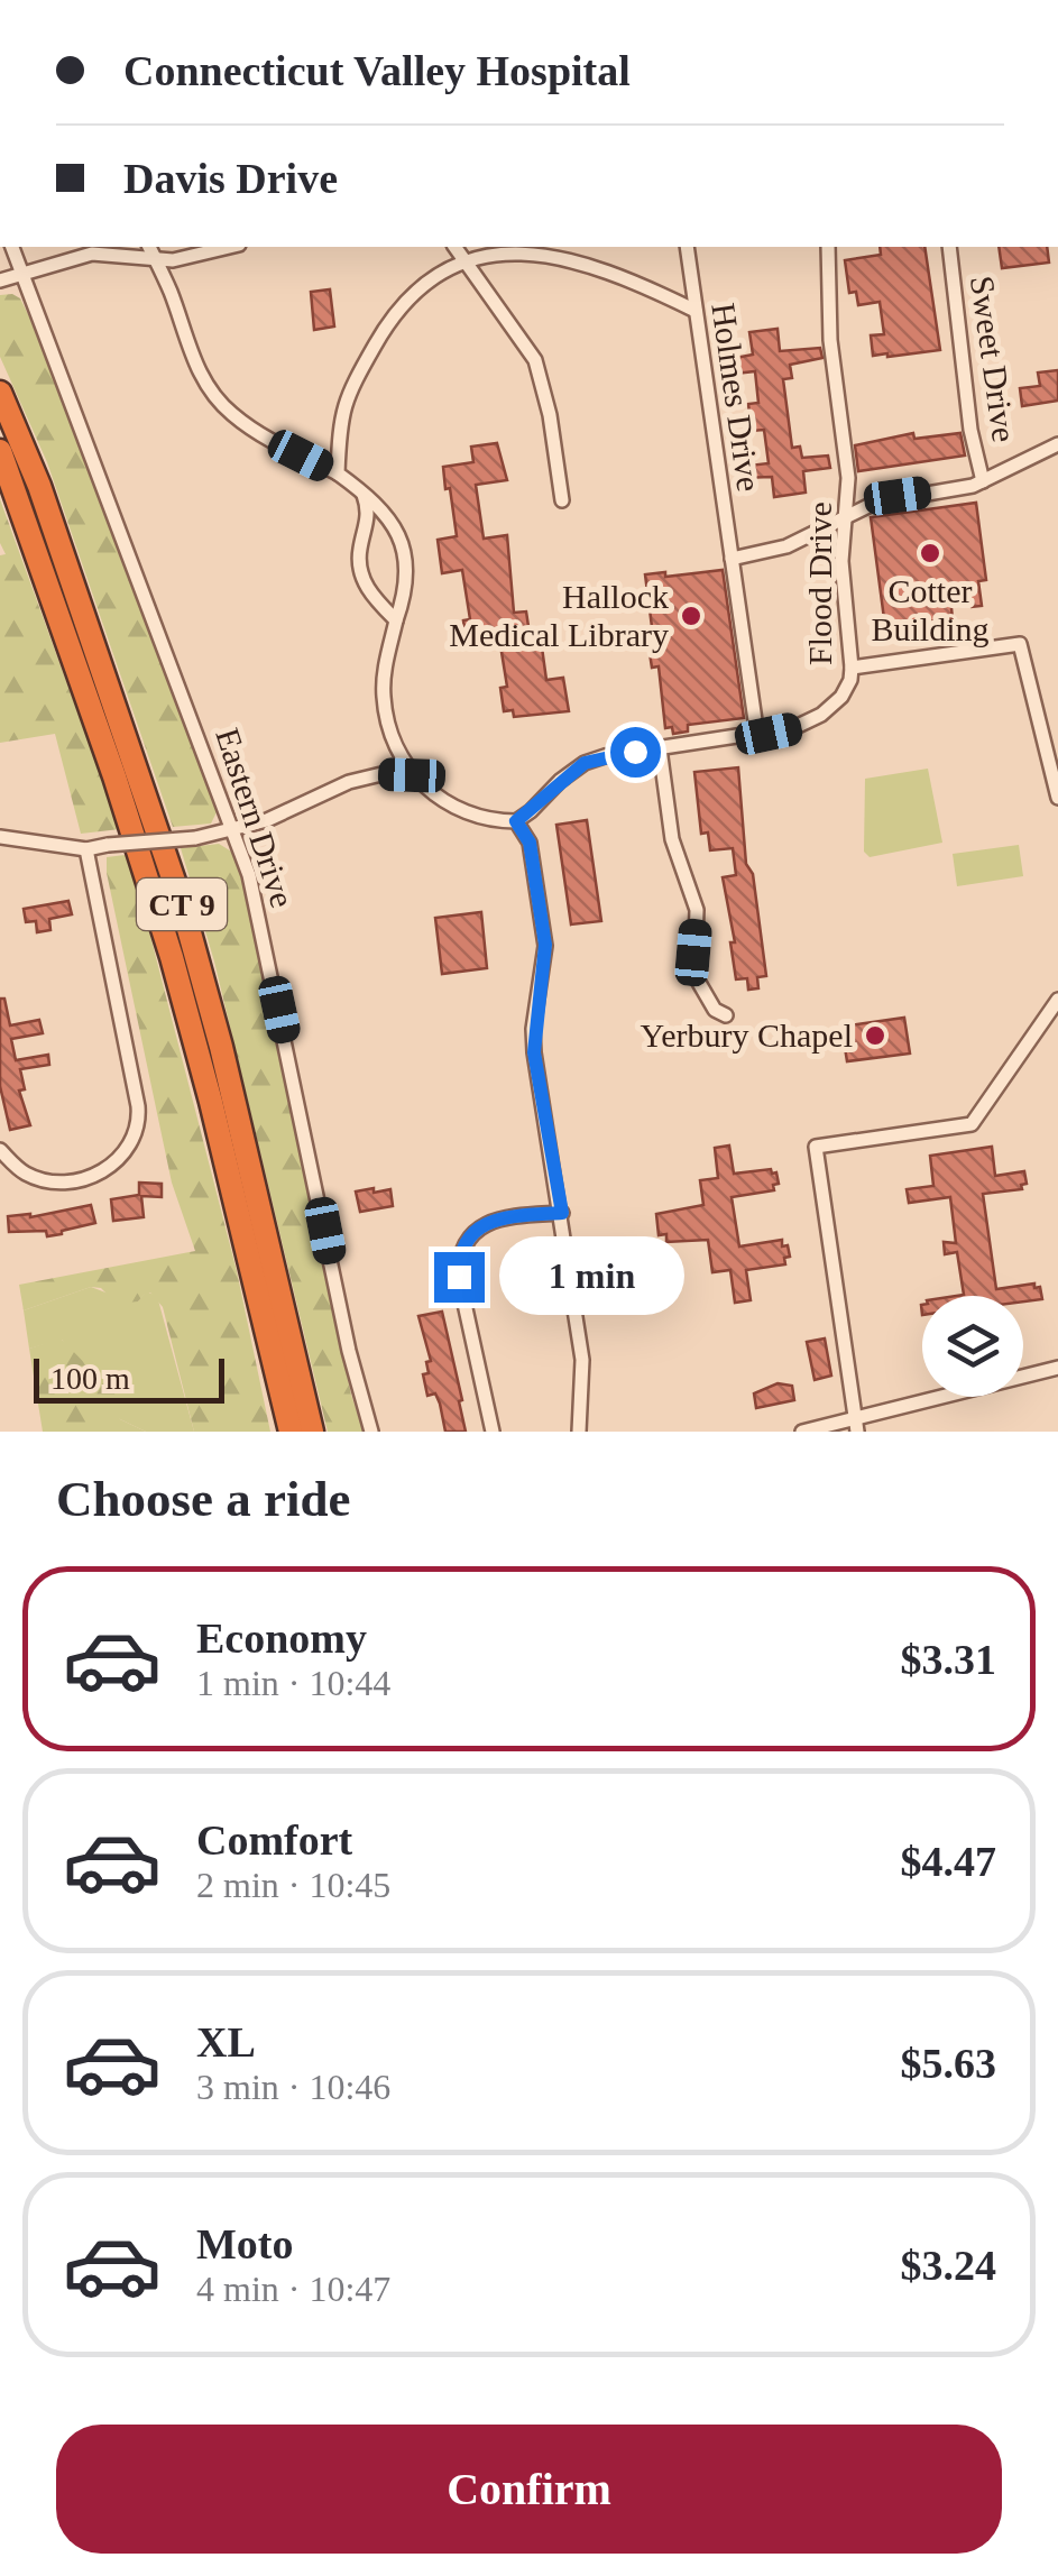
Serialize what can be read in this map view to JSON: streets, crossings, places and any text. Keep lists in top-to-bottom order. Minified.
{"streets":{"highway":["CT 9"],"street":["Sweet Drive","Holmes Drive","Flood Drive","Eastern Drive"]},"crossings":[["Holmes Drive","Flood Drive"]],"places":["Cotter Building","Hallock Medical Library","Yerbury Chapel"],"scale_bar":"100 m","page":{"banner":["Connecticut Valley Hospital","Davis Drive"],"bubble":"1 min","scale":"100 m","heading":"Choose a ride","list":[{"name":"Economy","note":"1 min · 10:44","value":"$3.31"},{"name":"Comfort","note":"2 min · 10:45","value":"$4.47"},{"name":"XL","note":"3 min · 10:46","value":"$5.63"},{"name":"Moto","note":"4 min · 10:47","value":"$3.24"}],"buttons":"Confirm"}}
